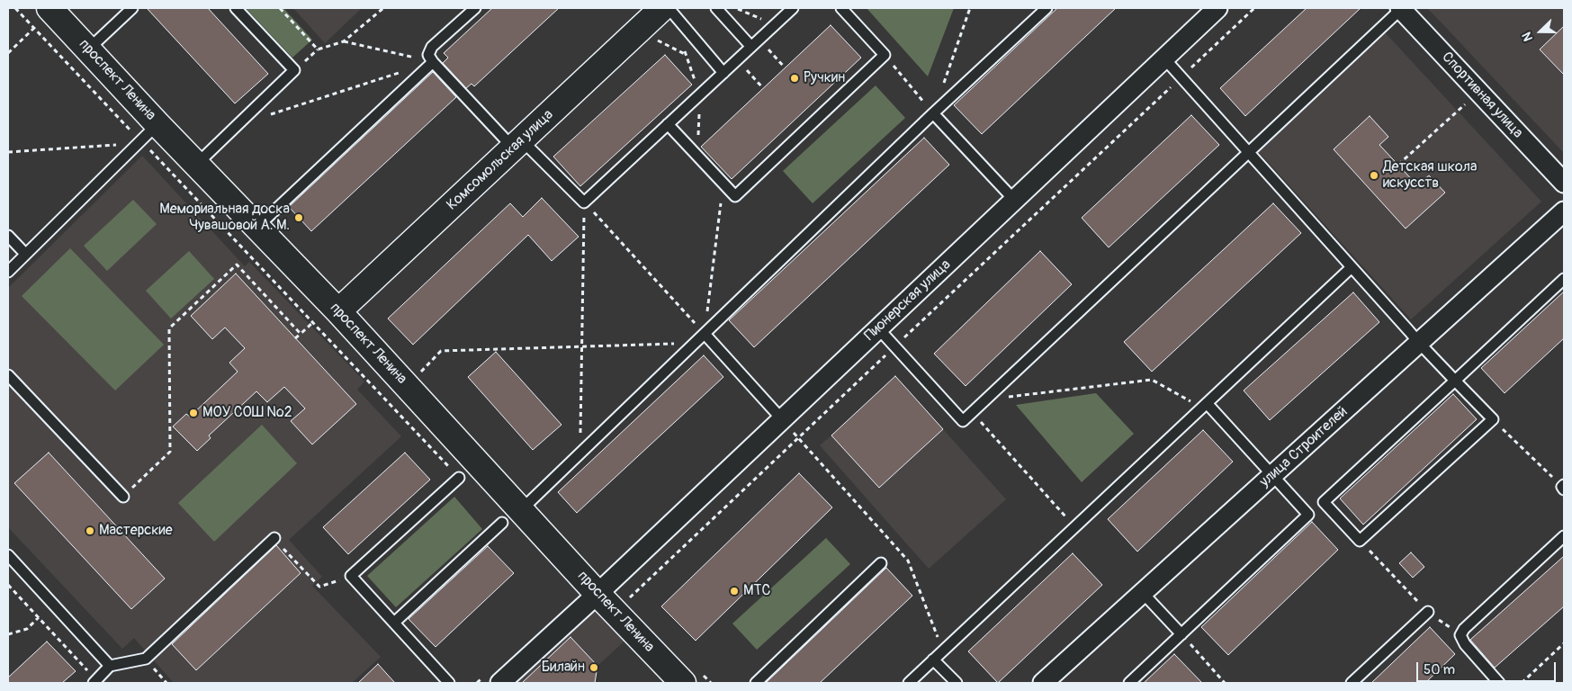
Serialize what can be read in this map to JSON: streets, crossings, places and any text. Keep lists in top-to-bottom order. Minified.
{"streets":{"street":["проспект Ленина","Спортивная улица","Комсомольская улица","Пионерская улица","улица Строителей"]},"crossings":[["проспект Ленина","Комсомольская улица"],["проспект Ленина","Пионерская улица"]],"places":["Ручкин","Детская школа искусств","Мемориальная доска Чувашовой А. М.","МОУ СОШ №2","Мастерские","МТС","Билайн"],"scale_bar":"50 m","north":"left"}
